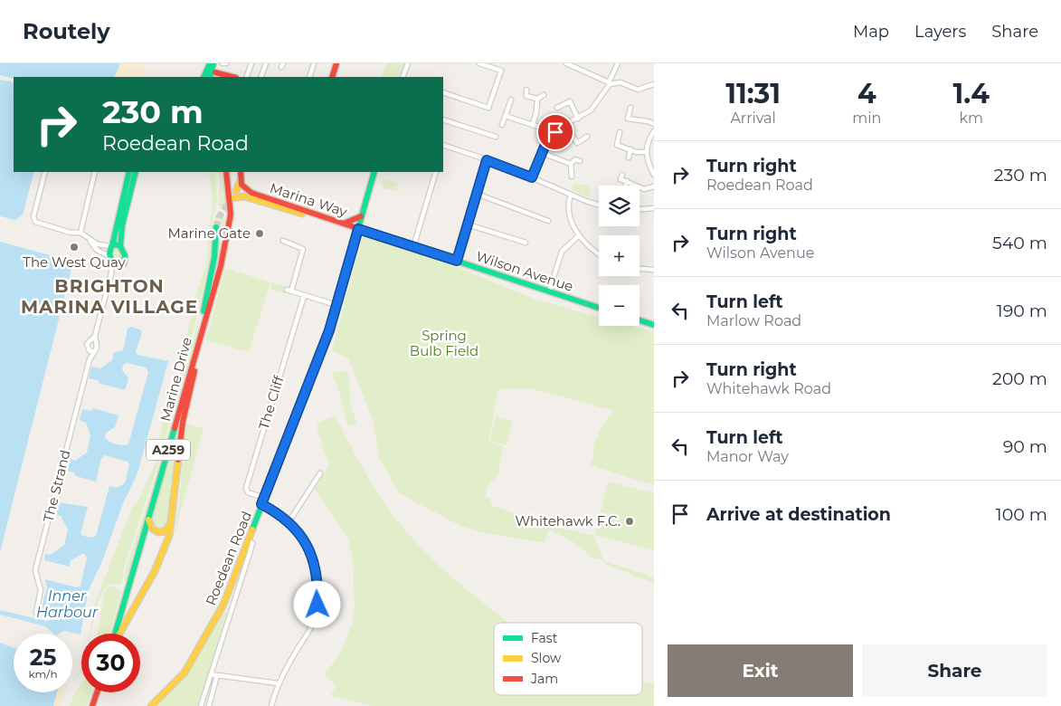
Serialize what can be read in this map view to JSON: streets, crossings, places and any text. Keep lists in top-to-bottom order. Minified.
{"streets":{"main road":["Marina Way","Wilson Avenue","Marine Drive","A259","Roedean Road"],"street":["The Cliff","The Strand"]},"crossings":[["Marina Way","Wilson Avenue"],["Marina Way","Roedean Road"],["Wilson Avenue","Roedean Road"],["The Cliff","Roedean Road"]],"districts":["BRIGHTON MARINA VILLAGE"],"water":["Inner Harbour"],"parks":["Spring Bulb Field"],"places":["Marine Gate","The West Quay","Whitehawk F.C."],"legend":["Fast","Slow","Jam"],"page":{"header":"Routely","nav":["Map","Layers","Share"],"eta":["11:31","Arrival","4","min","1.4","km"],"turn":["230 m","Roedean Road"],"list":[{"name":"Turn right","note":"Roedean Road","value":"230 m"},{"name":"Turn right","note":"Wilson Avenue","value":"540 m"},{"name":"Turn left","note":"Marlow Road","value":"190 m"},{"name":"Turn right","note":"Whitehawk Road","value":"200 m"},{"name":"Turn left","note":"Manor Way","value":"90 m"},{"name":"Arrive at destination","value":"100 m"}],"map_buttons":["+","−"],"speed":"25 km/h","limit":"30","buttons":["Exit","Share"]}}
